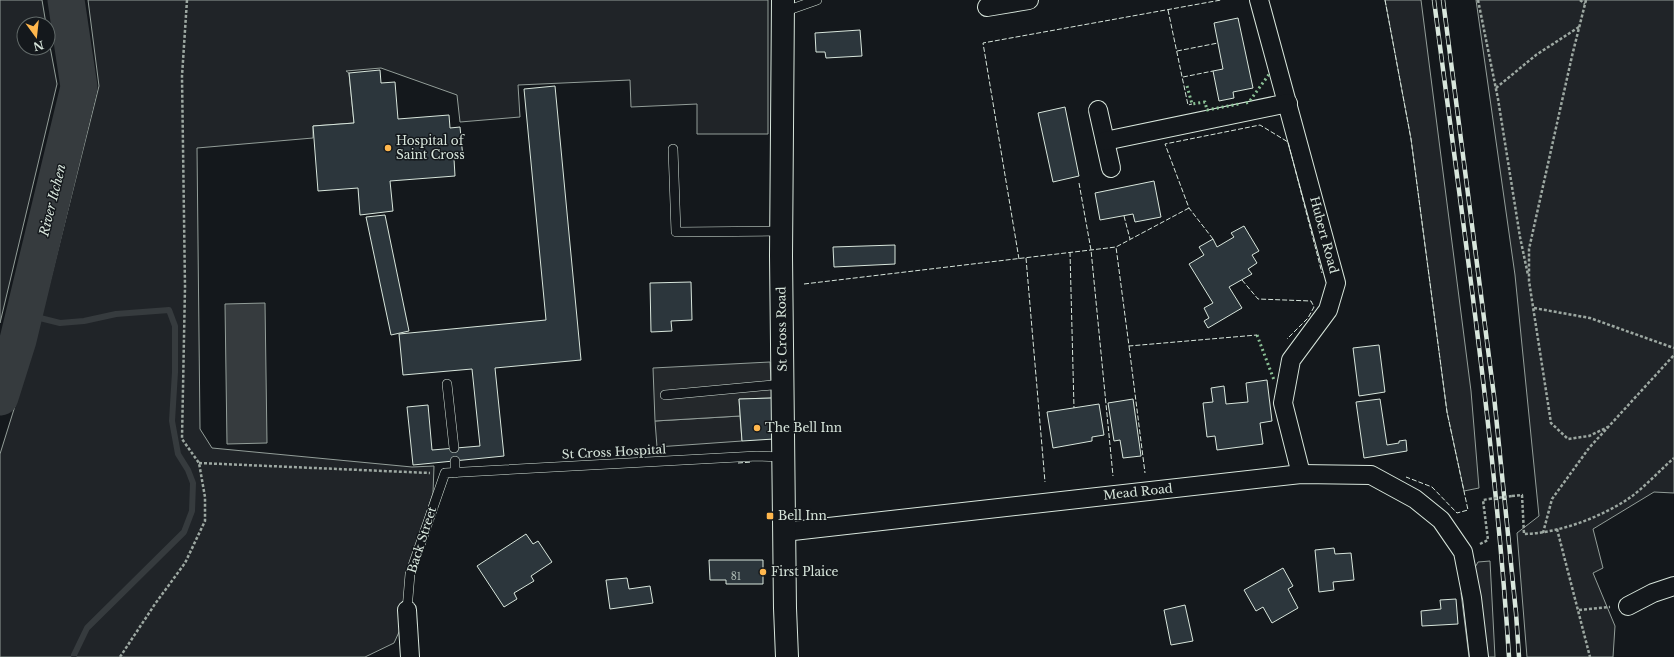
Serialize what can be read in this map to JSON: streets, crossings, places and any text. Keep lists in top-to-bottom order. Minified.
{"streets":{"main road":["St Cross Road"],"street":["Hubert Road","Mead Road","Back Street"],"lane":["St Cross Hospital"]},"crossings":[["Hubert Road","Mead Road"],["St Cross Road","St Cross Hospital"],["St Cross Road","Mead Road"],["St Cross Hospital","Back Street"]],"water":["River Itchen"],"places":{"other":["Hospital of Saint Cross","The Bell Inn","First Plaice"],"transit":["Bell Inn"]},"house_numbers":["81"],"north":"bottom"}
